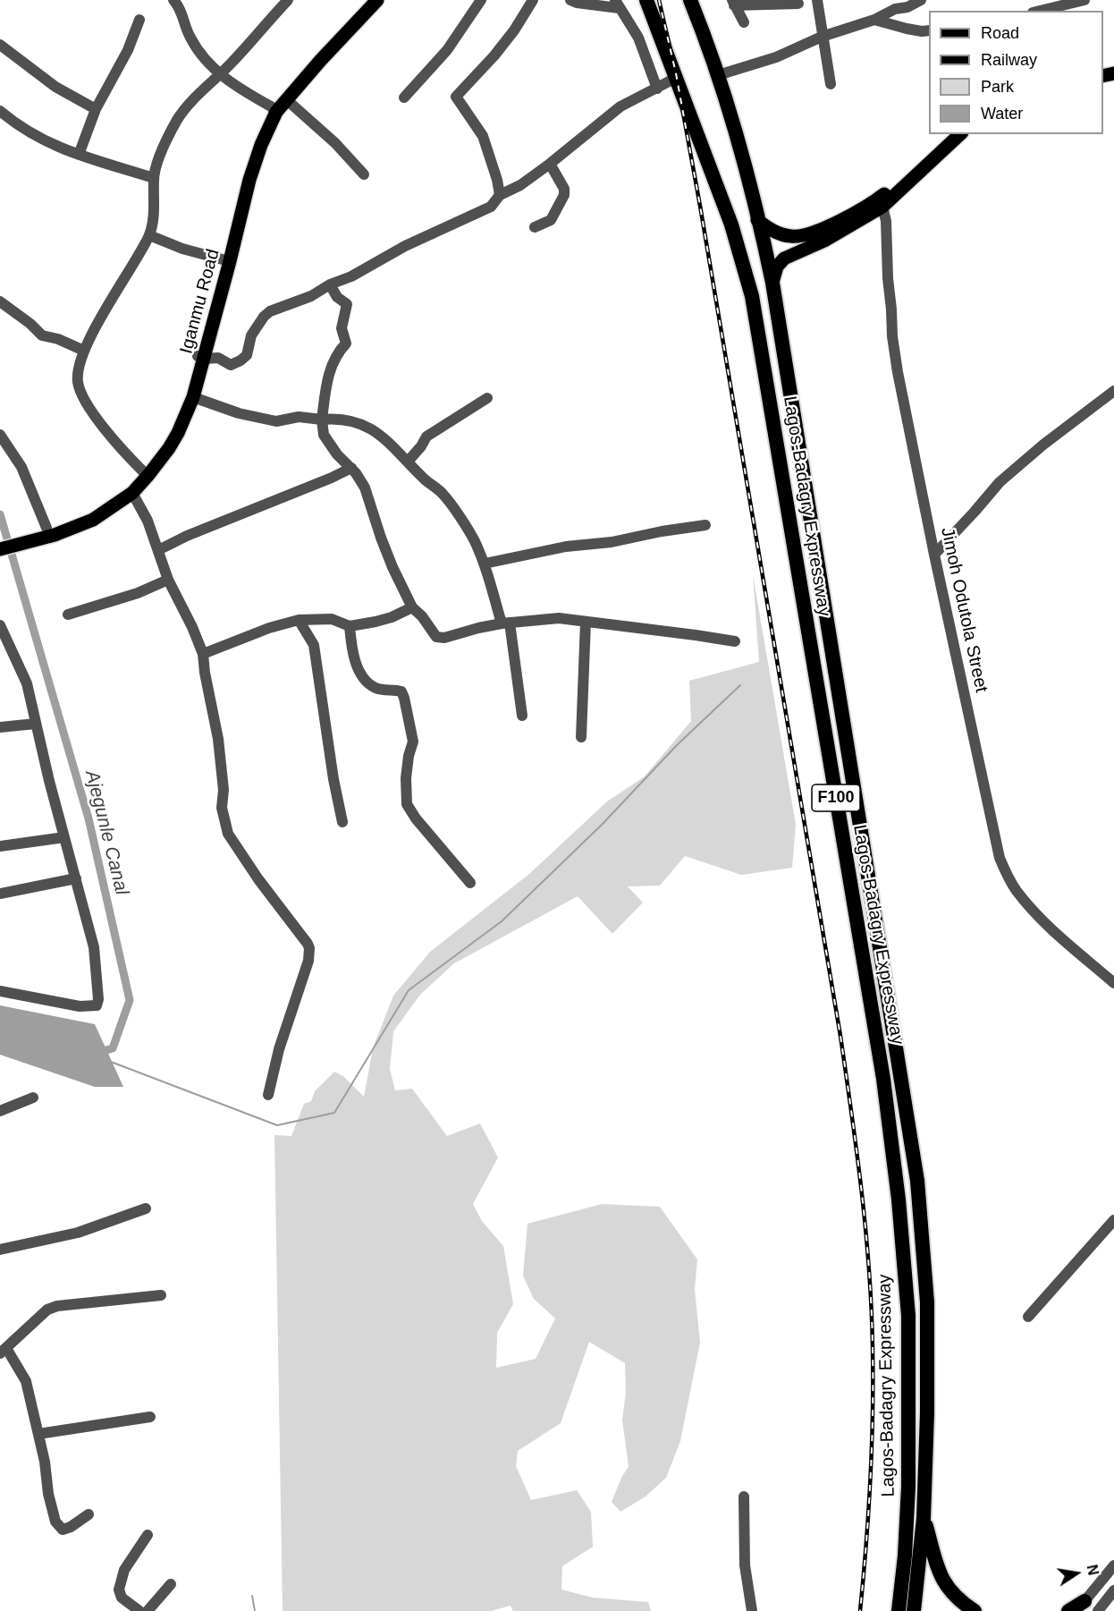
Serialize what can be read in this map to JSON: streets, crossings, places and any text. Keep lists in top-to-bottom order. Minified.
{"streets":{"highway":["Lagos-Badagry Expressway","F100"],"main road":["Iganmu Road"],"street":["Jimoh Odutola Street"]},"water":["Ajegunle Canal"],"legend":["Road","Railway","Park","Water"],"north":"right"}
